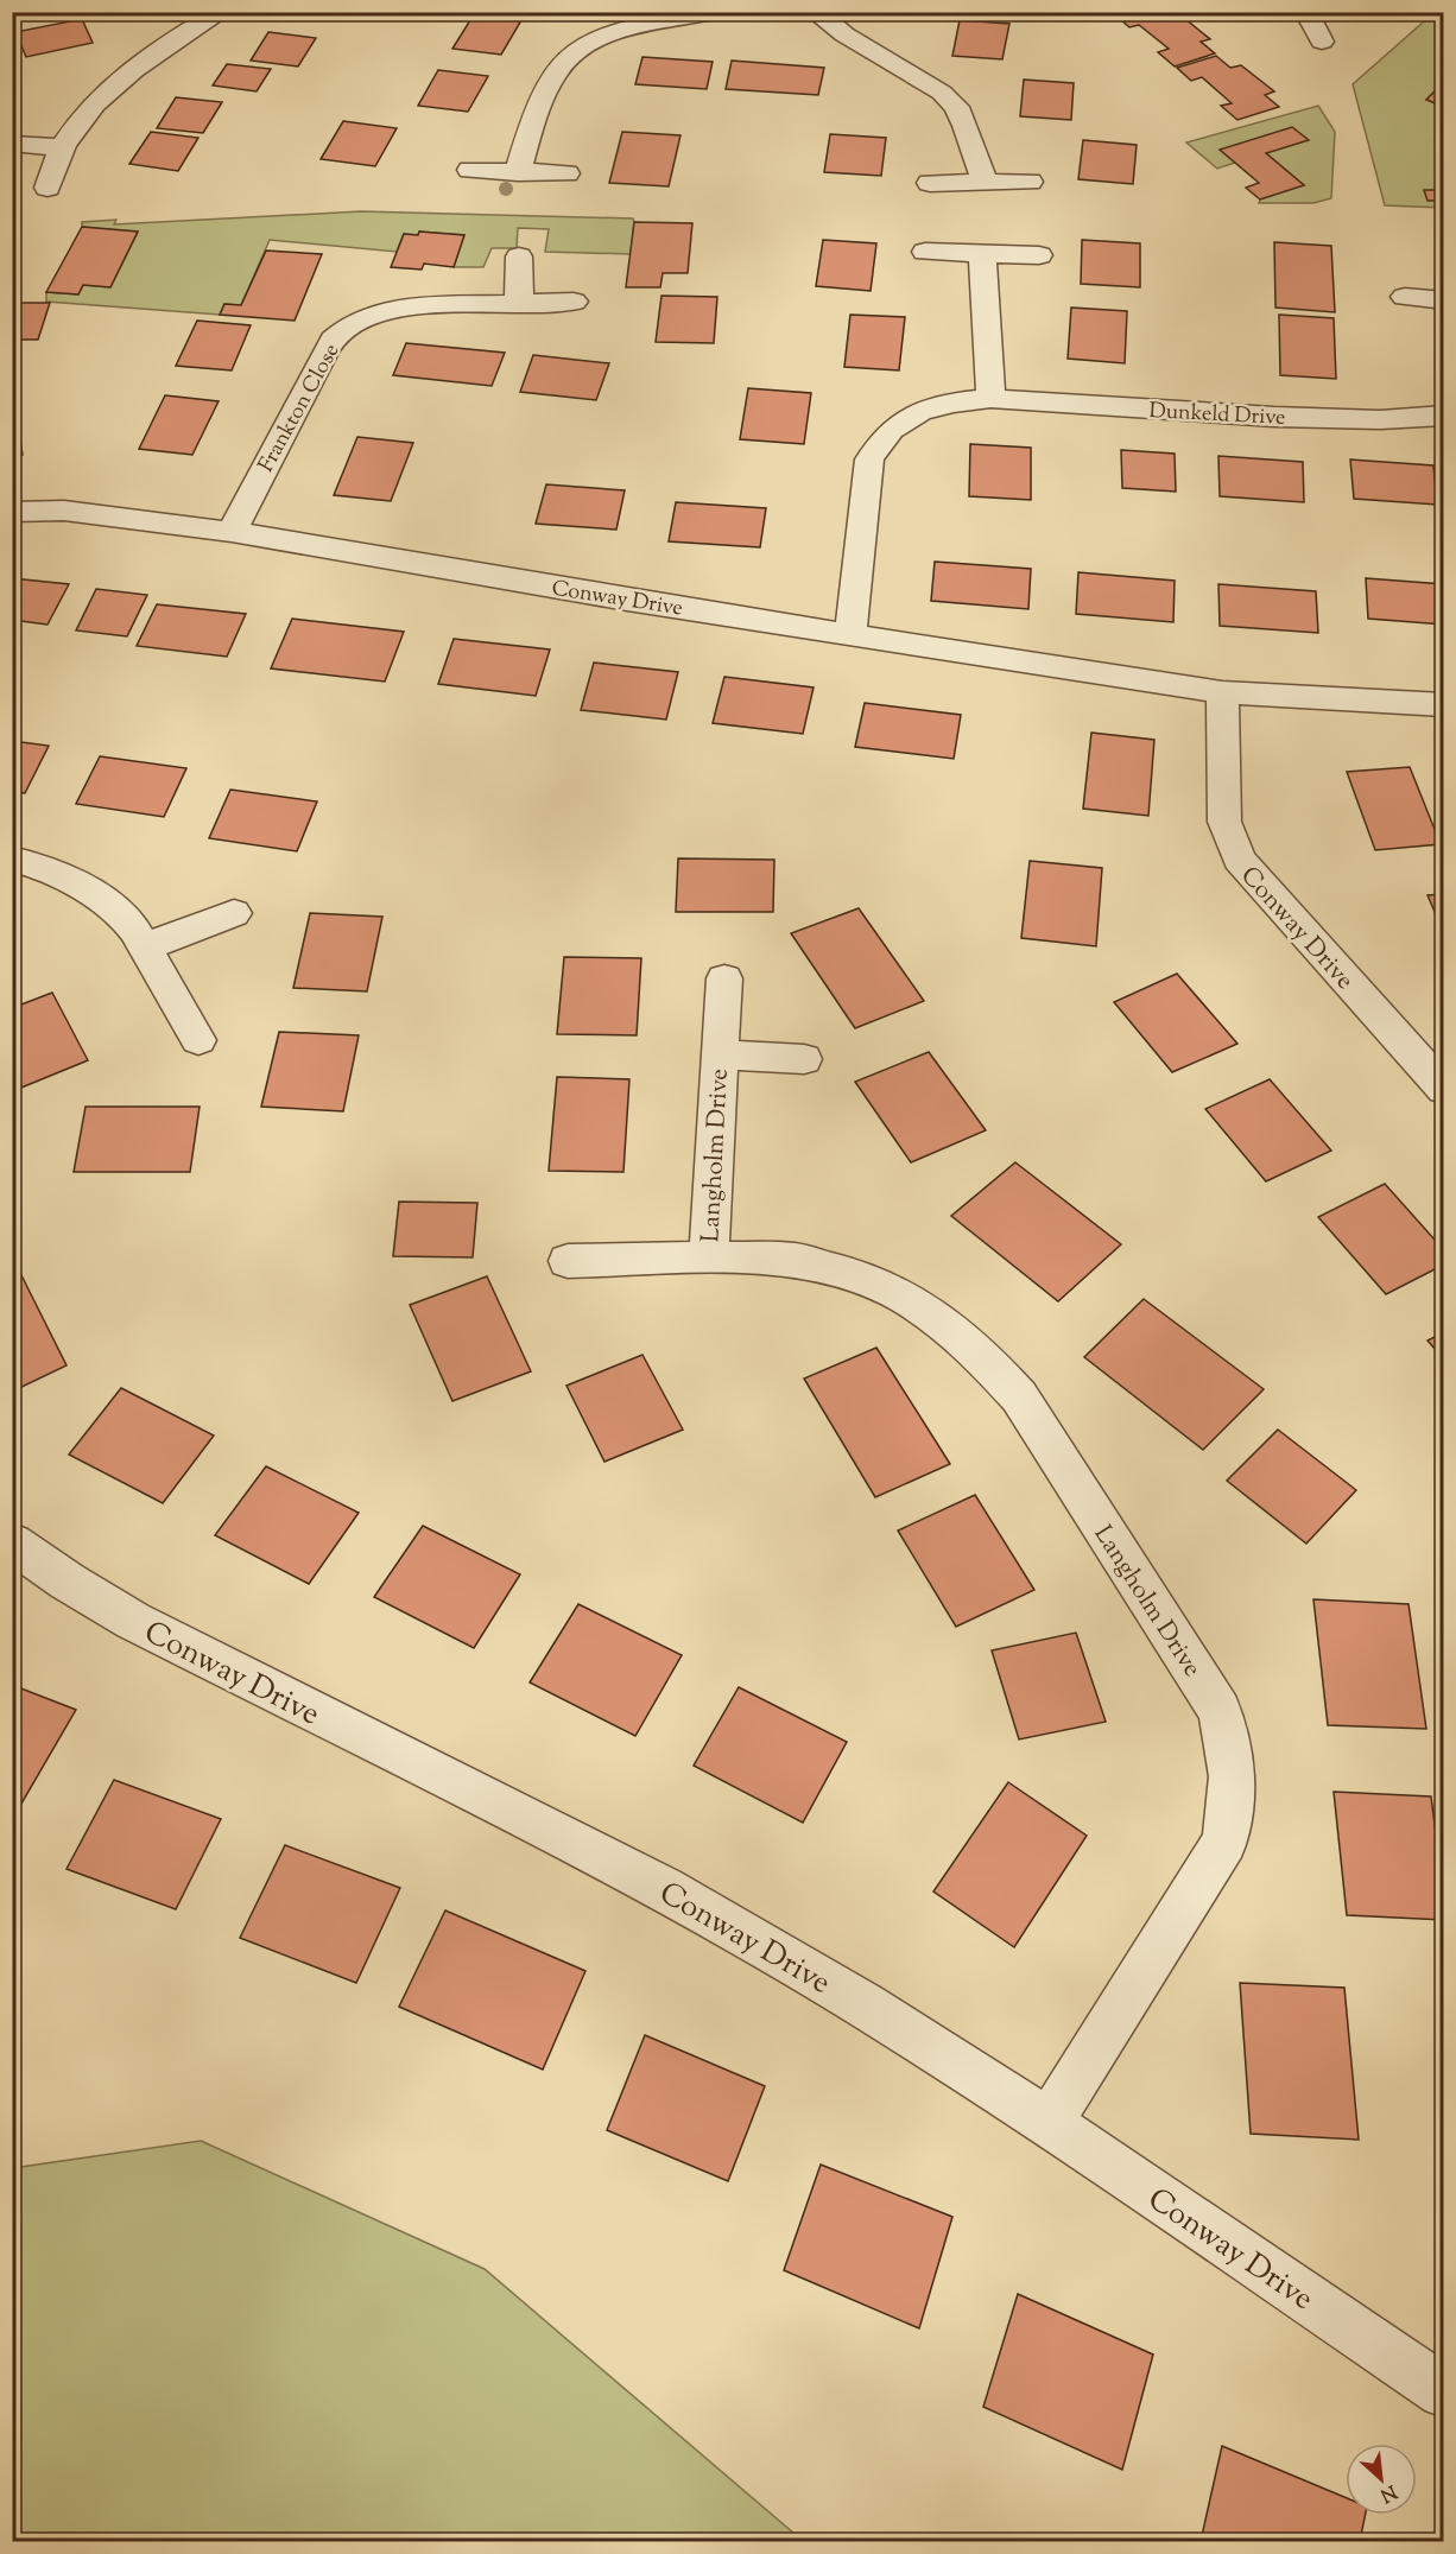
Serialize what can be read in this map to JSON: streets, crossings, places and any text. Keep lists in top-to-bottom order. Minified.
{"streets":{"street":["Frankton Close","Dunkeld Drive","Conway Drive","Langholm Drive"]},"crossings":[["Frankton Close","Conway Drive"],["Dunkeld Drive","Conway Drive"],["Conway Drive","Langholm Drive"]],"north":"bottom right"}
